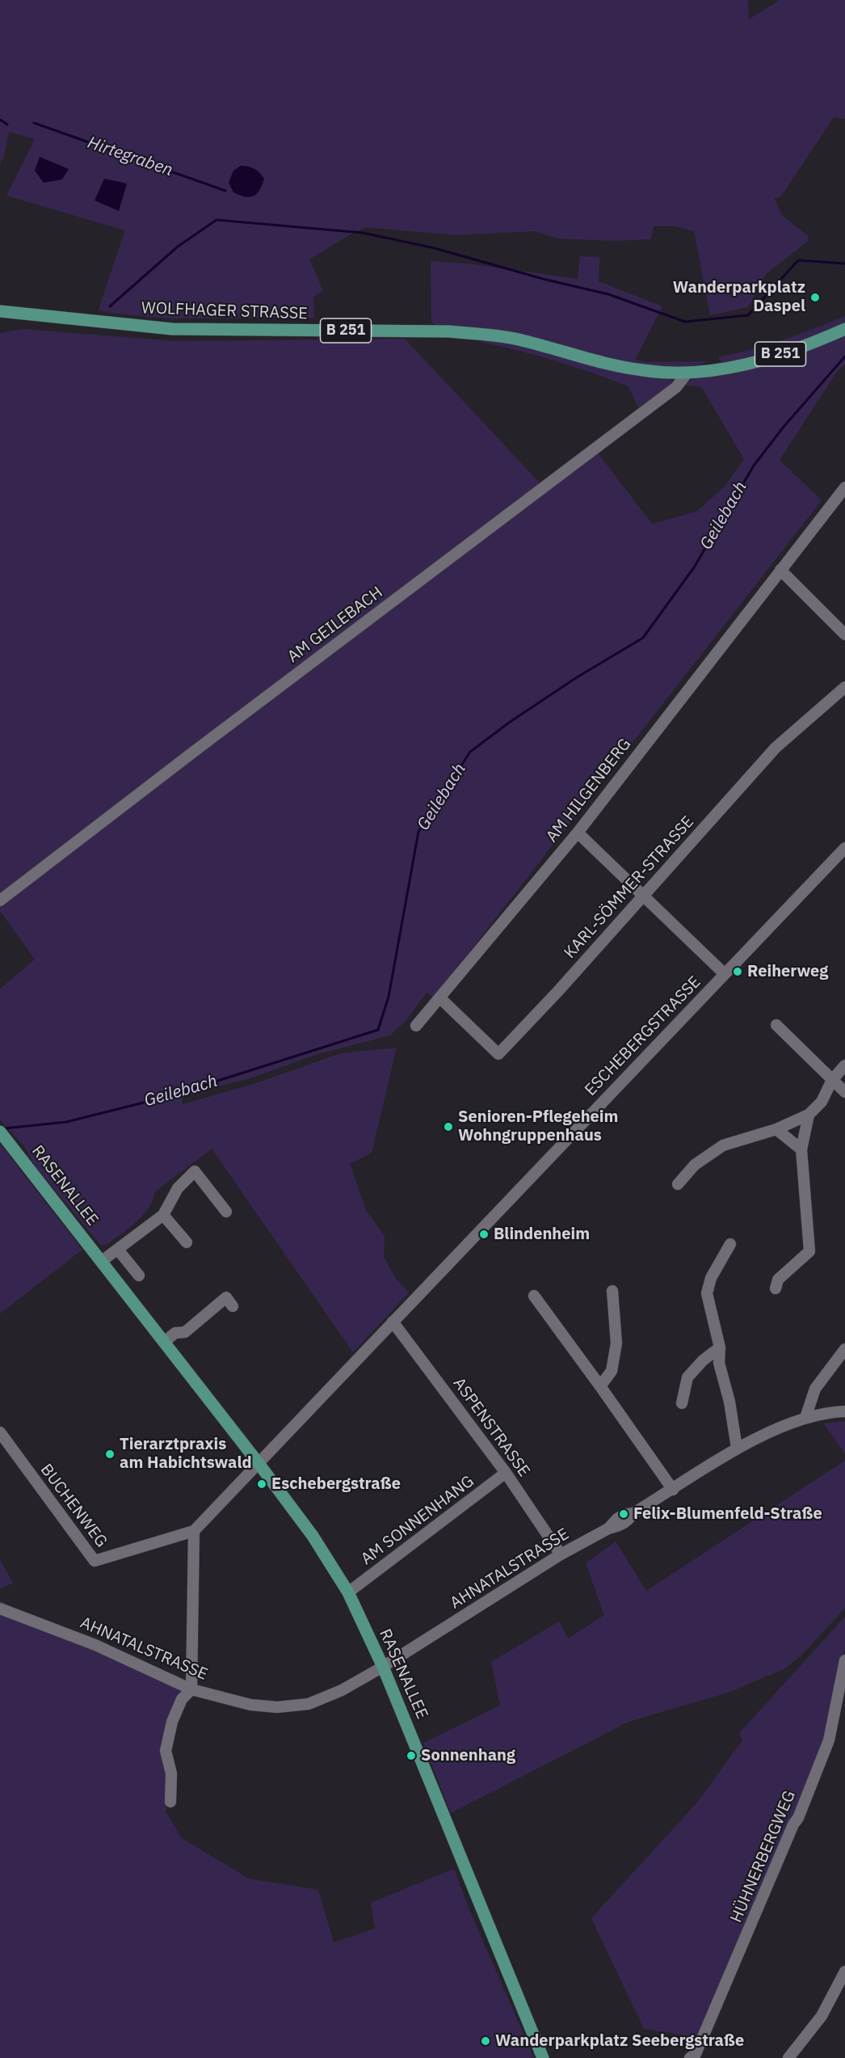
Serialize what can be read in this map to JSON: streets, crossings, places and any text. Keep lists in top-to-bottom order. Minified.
{"streets":{"main road":["WOLFHAGER STRASSE","B 251","RASENALLEE"],"street":["AM GEILEBACH","AM HILGENBERG","KARL-SÖMMER-STRASSE","ESCHEBERGSTRASSE","ASPENSTRASSE","BUCHENWEG","AM SONNENHANG","AHNATALSTRASSE","HÜHNERBERGWEG"]},"crossings":[["WOLFHAGER STRASSE","AM GEILEBACH"],["AM HILGENBERG","KARL-SÖMMER-STRASSE"],["ESCHEBERGSTRASSE","RASENALLEE"],["ESCHEBERGSTRASSE","ASPENSTRASSE"],["ESCHEBERGSTRASSE","BUCHENWEG"],["RASENALLEE","AM SONNENHANG"],["RASENALLEE","AHNATALSTRASSE"],["ASPENSTRASSE","AM SONNENHANG"],["ASPENSTRASSE","AHNATALSTRASSE"]],"water":["Hirtegraben","Geilebach"],"places":["Wanderparkplatz Daspel","Reiherweg","Senioren-Pflegeheim Wohngruppenhaus","Blindenheim","Tierarztpraxis am Habichtswald","Eschebergstraße","Felix-Blumenfeld-Straße","Sonnenhang","Wanderparkplatz Seebergstraße"]}
